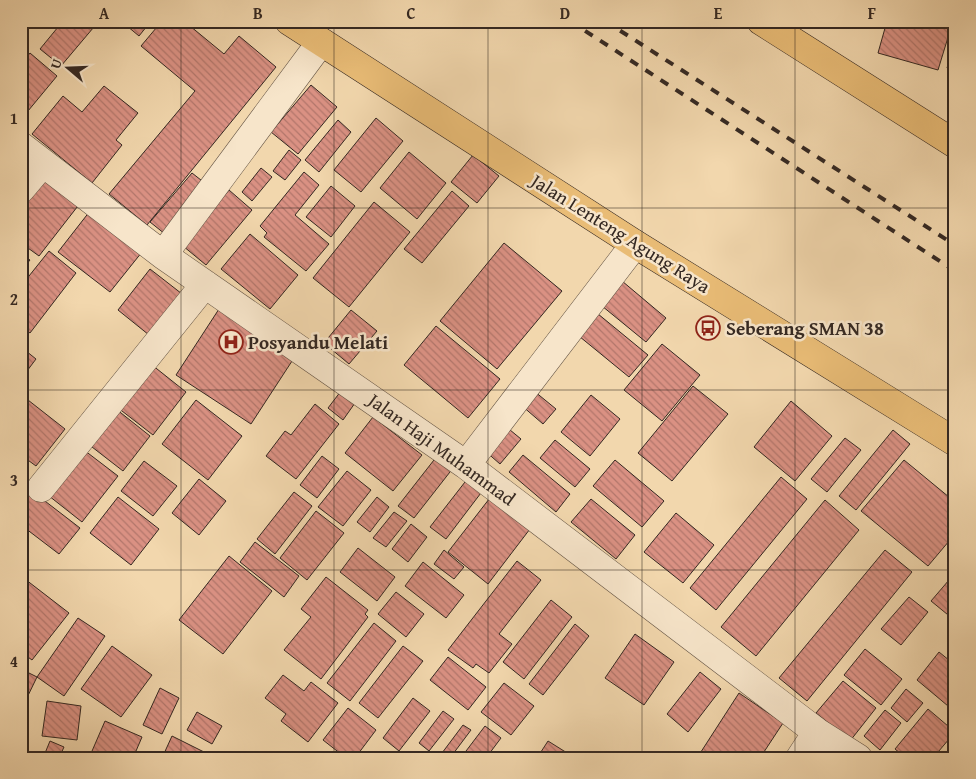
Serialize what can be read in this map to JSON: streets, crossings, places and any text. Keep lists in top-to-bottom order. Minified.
{"streets":{"main road":["Jalan Lenteng Agung Raya"],"street":["Jalan Haji Muhammad"]},"places":{"bus stop":["Seberang SMAN 38"],"hospital":["Posyandu Melati"]},"north":"left","grid":{"columns":["A","B","C","D","E","F"],"rows":["1","2","3","4"]}}
